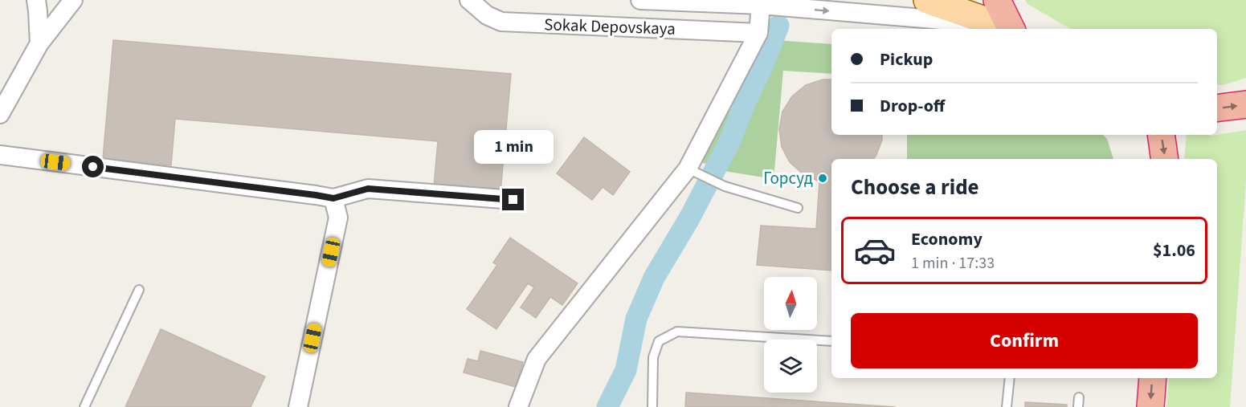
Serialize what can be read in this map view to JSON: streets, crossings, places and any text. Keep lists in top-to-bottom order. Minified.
{"streets":{"street":["Sokak Depovskaya"]},"places":["Горсуд"],"north":"top","page":{"banner":["Pickup","Drop-off"],"bubble":"1 min","heading":"Choose a ride","list":[{"name":"Economy","note":"1 min · 17:33","value":"$1.06"}],"buttons":"Confirm"}}
